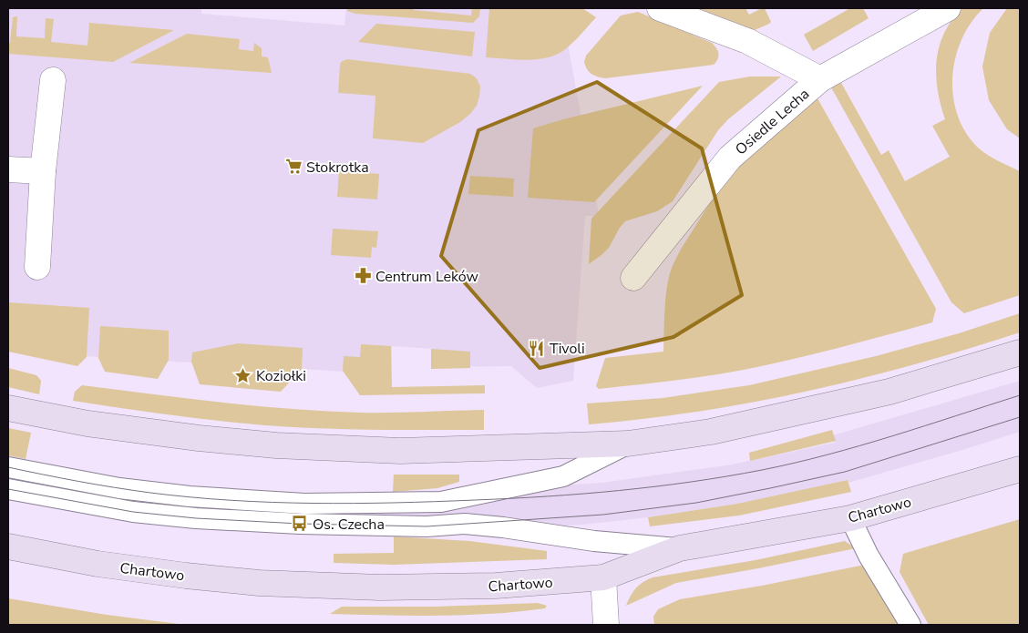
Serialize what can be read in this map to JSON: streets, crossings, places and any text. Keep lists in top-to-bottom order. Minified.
{"streets":{"street":["Osiedle Lecha","Chartowo"]},"places":{"supermarket":["Stokrotka"],"pharmacy":["Centrum Leków"],"restaurant":["Tivoli"],"place":["Koziołki"],"bus stop":["Os. Czecha"]}}
